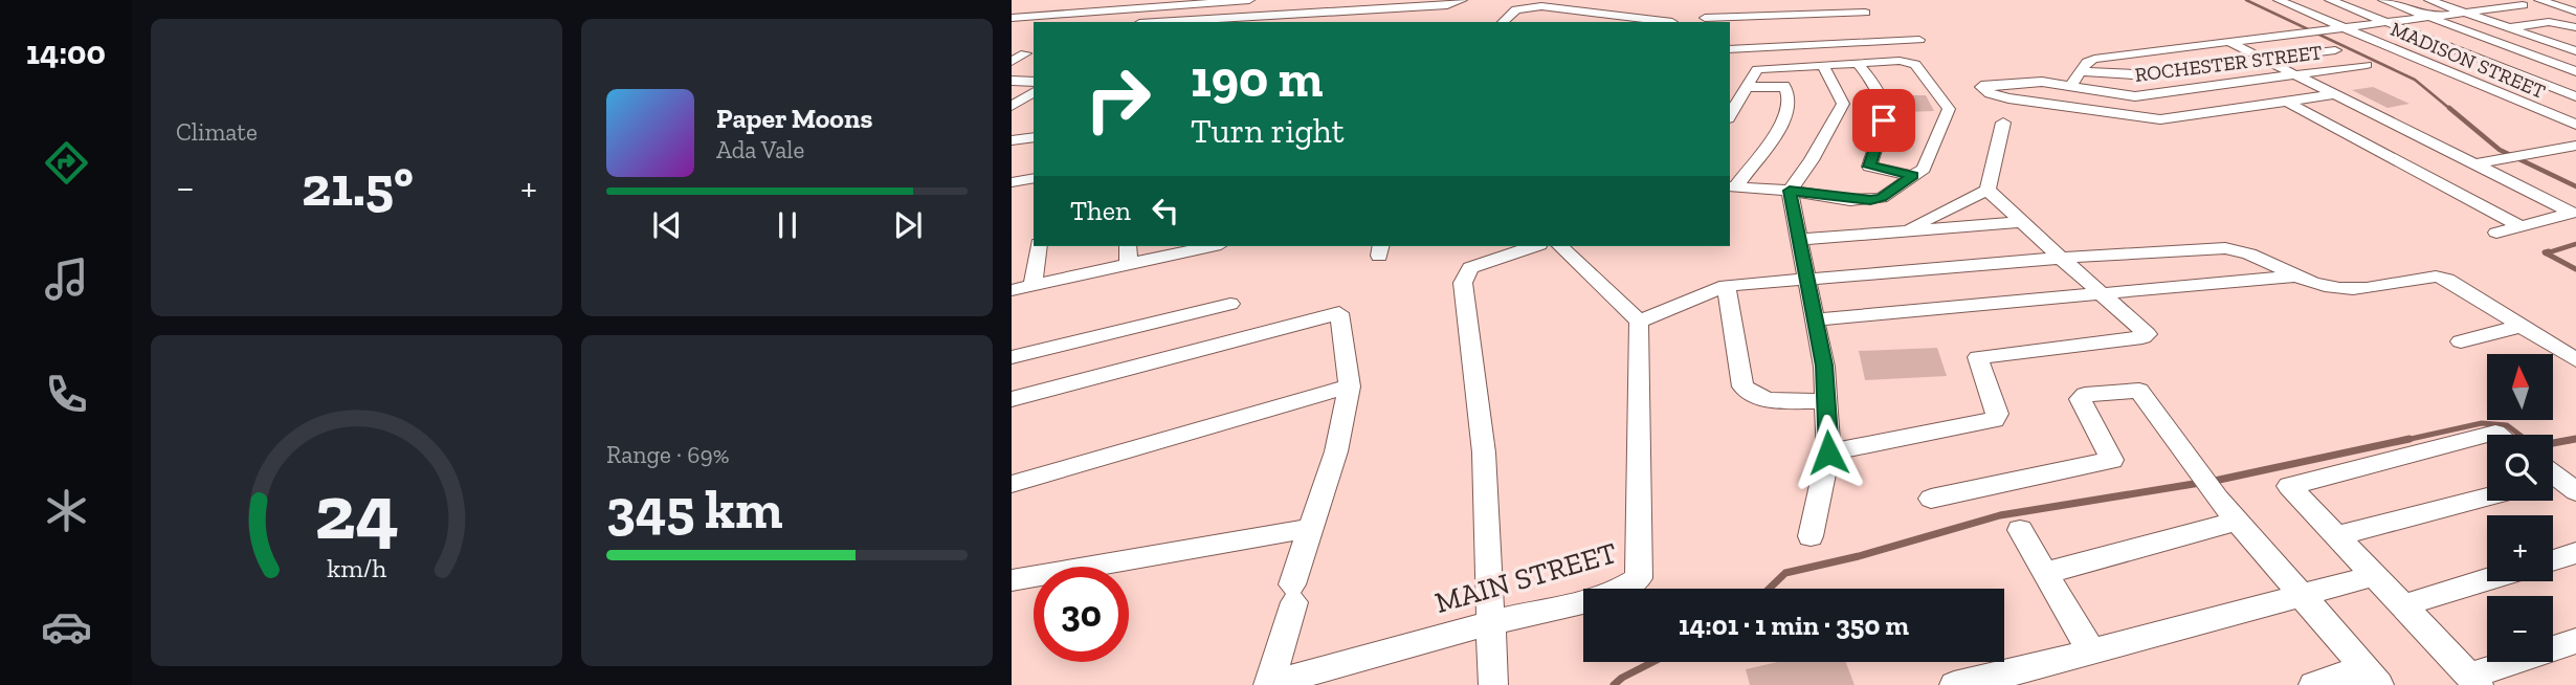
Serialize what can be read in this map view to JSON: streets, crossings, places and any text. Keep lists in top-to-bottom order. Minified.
{"streets":{"street":["MADISON STREET","ROCHESTER STREET","MAIN STREET"]},"north":"top","page":{"tabs":"14:00","tile":["Climate",["Range · 69%","345 km"]],"turn":["190 m","Turn right"],"song":["Paper Moons","Ada Vale"],"heat":["−","21.5°","+"],"then":"Then","map_buttons":["+","−"],"limit":"30","trip":"14:01 · 1 min · 350 m","gauge":["24","km/h"]}}
